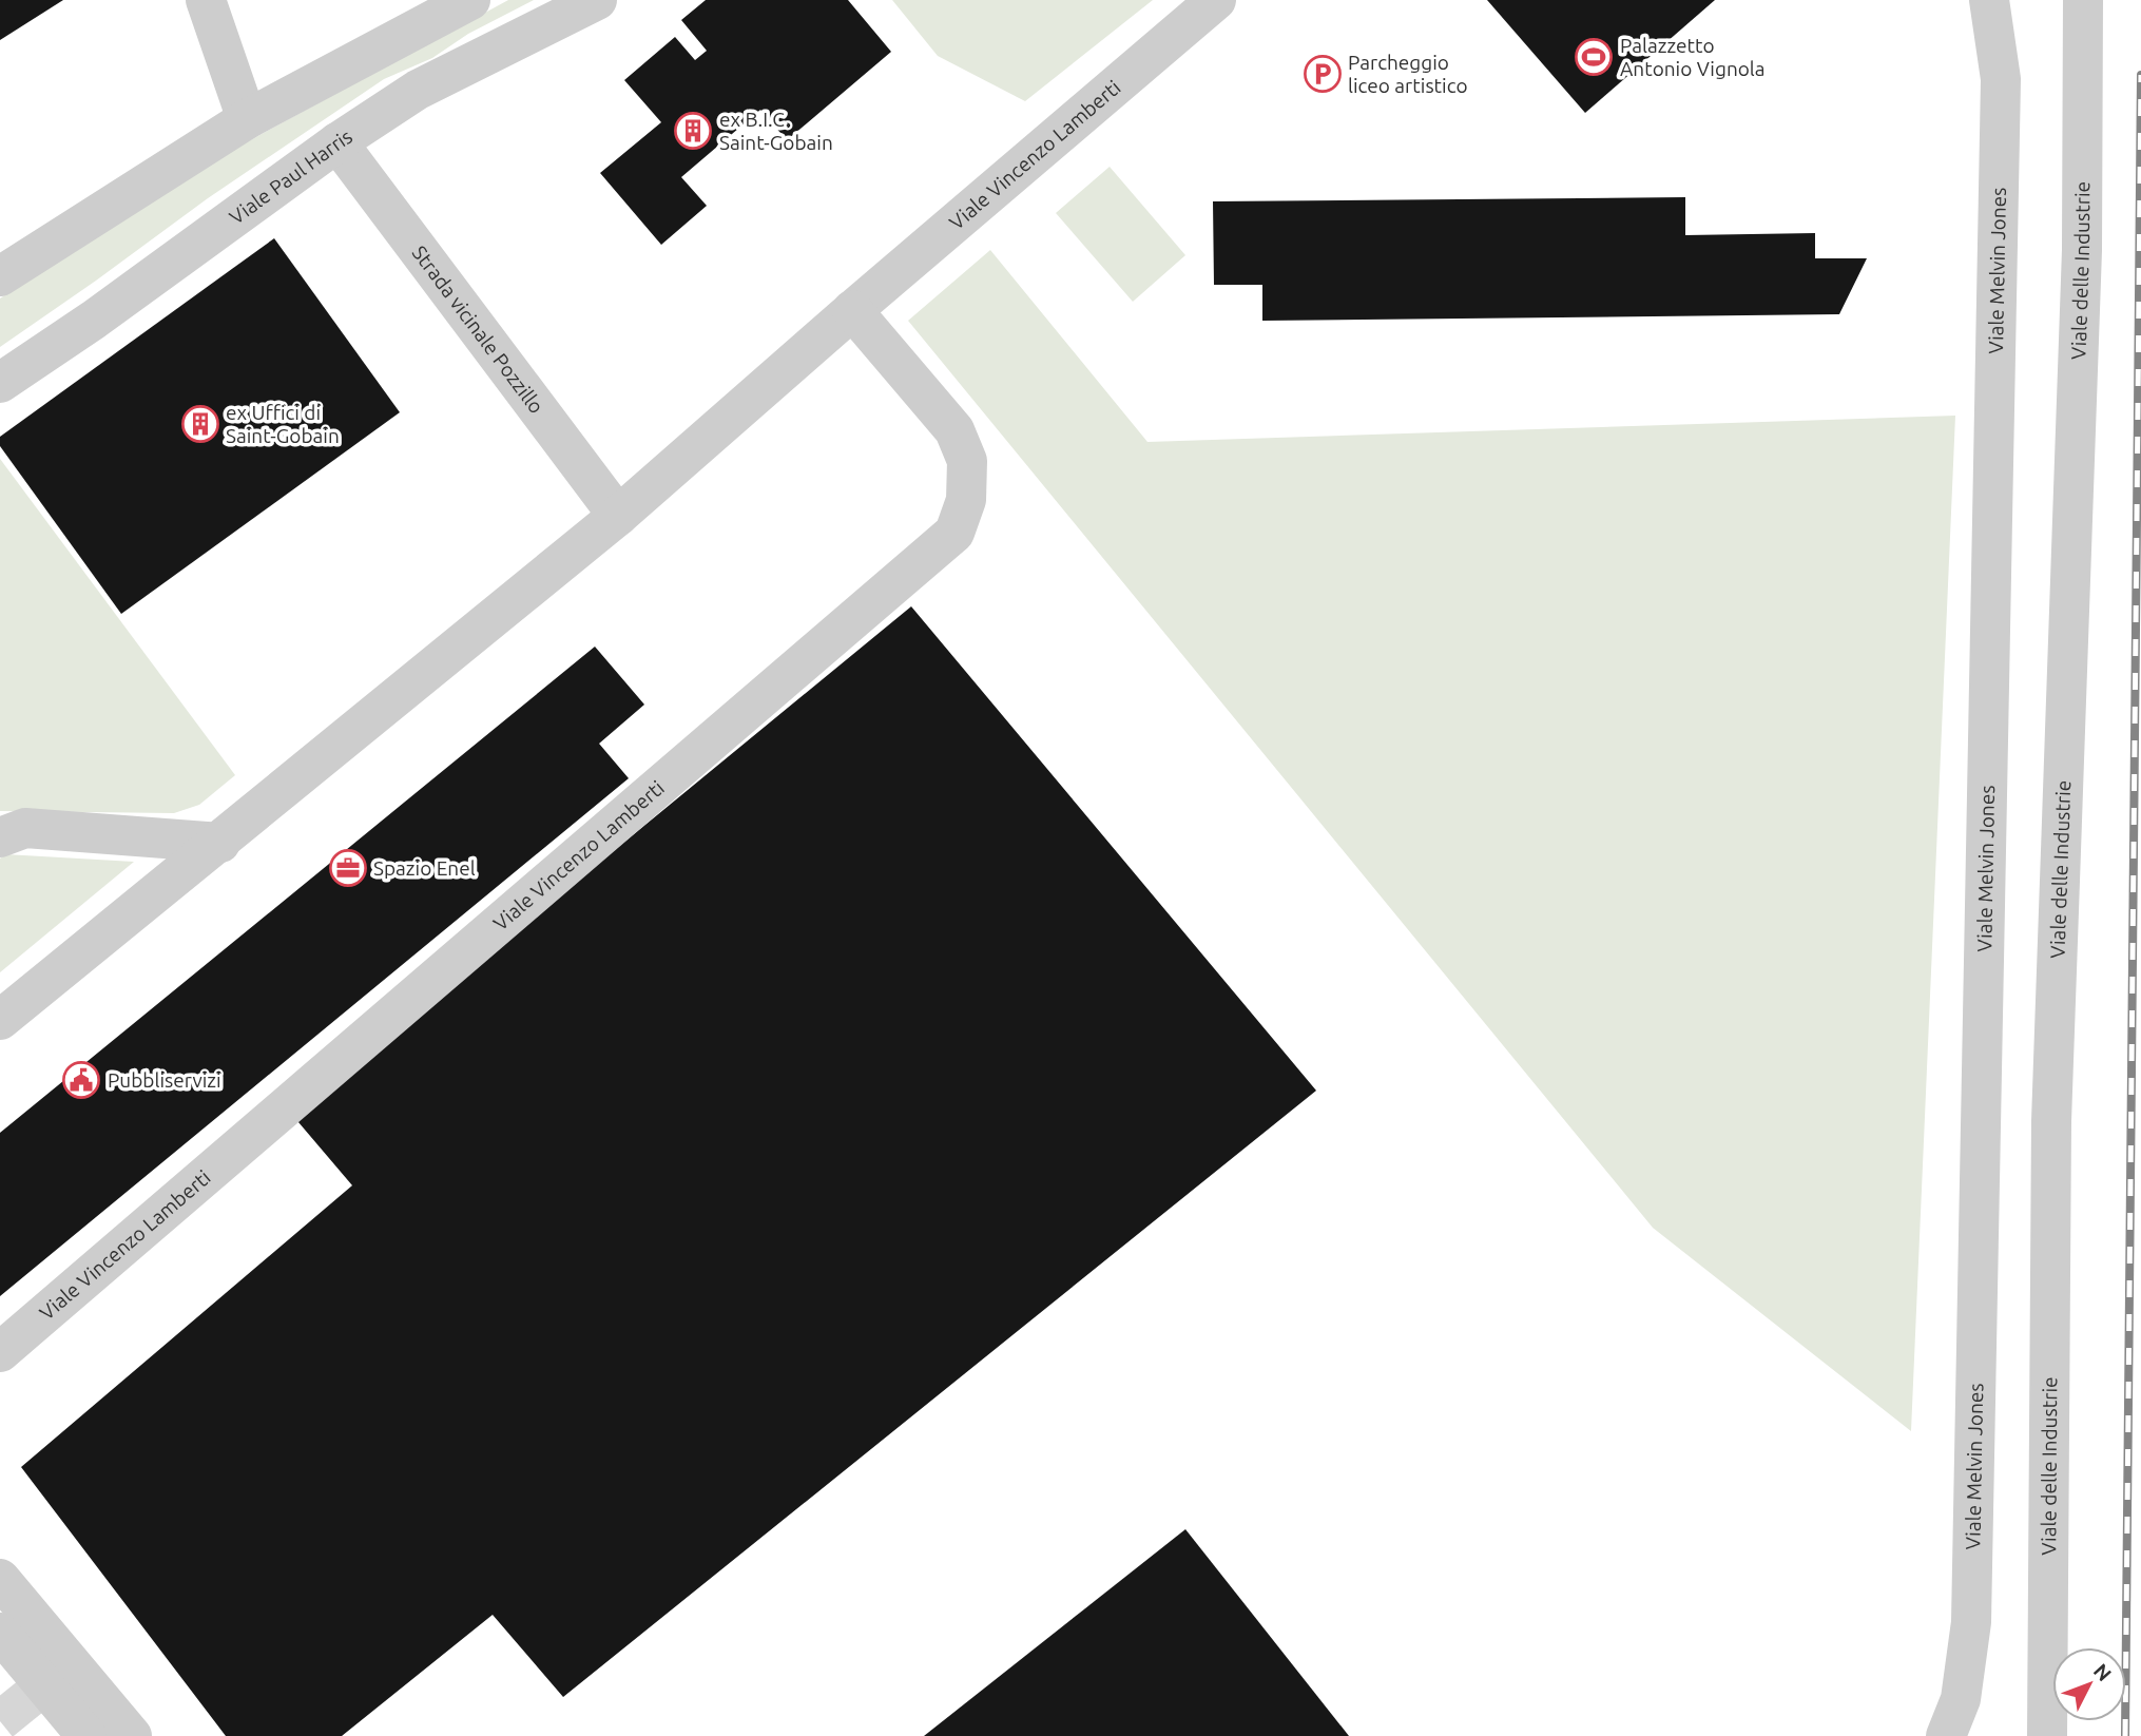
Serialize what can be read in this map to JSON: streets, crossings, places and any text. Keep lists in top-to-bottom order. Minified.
{"streets":{"street":["Viale Vincenzo Lamberti","Viale Paul Harris","Viale delle Industrie","Viale Melvin Jones","Strada vicinale Pozzillo"]},"crossings":[["Viale Vincenzo Lamberti","Strada vicinale Pozzillo"],["Viale Paul Harris","Strada vicinale Pozzillo"]],"places":{"sports":["Palazzetto Antonio Vignola"],"parking":["Parcheggio liceo artistico"],"building":["ex B.I.C. Saint-Gobain","ex Uffici di Saint-Gobain"],"office":["Spazio Enel"],"public building":["Pubbliservizi"]},"north":"top right"}
